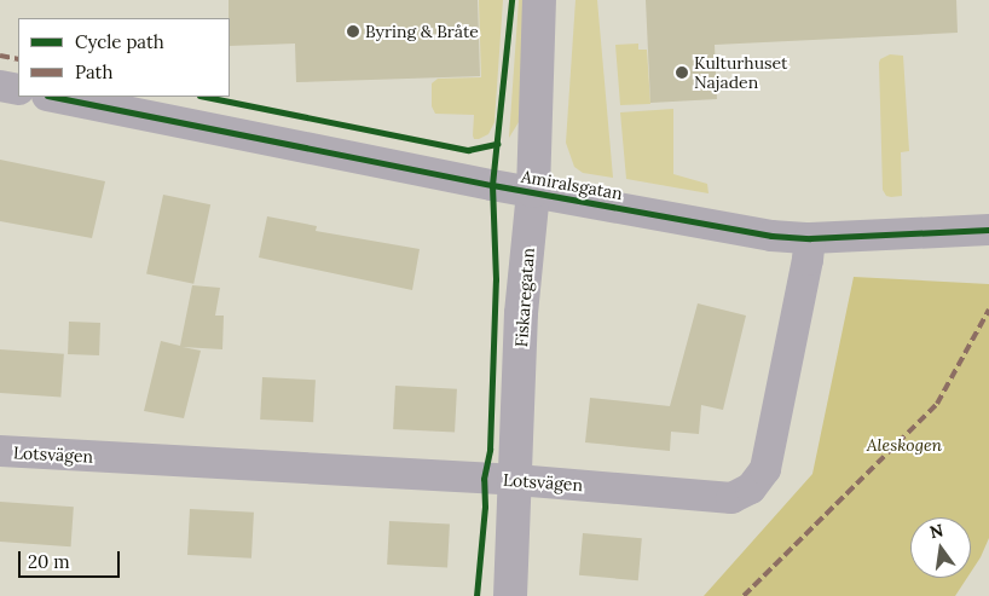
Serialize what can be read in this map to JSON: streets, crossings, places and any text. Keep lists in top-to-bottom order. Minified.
{"streets":{"street":["Amiralsgatan","Fiskaregatan","Lotsvägen"]},"crossings":[["Amiralsgatan","Fiskaregatan"],["Amiralsgatan","Lotsvägen"],["Fiskaregatan","Lotsvägen"]],"parks":["Aleskogen"],"places":["Byring & Bråte","Kulturhuset Najaden"],"legend":["Cycle path","Path"],"scale_bar":"20 m","north":"top"}
